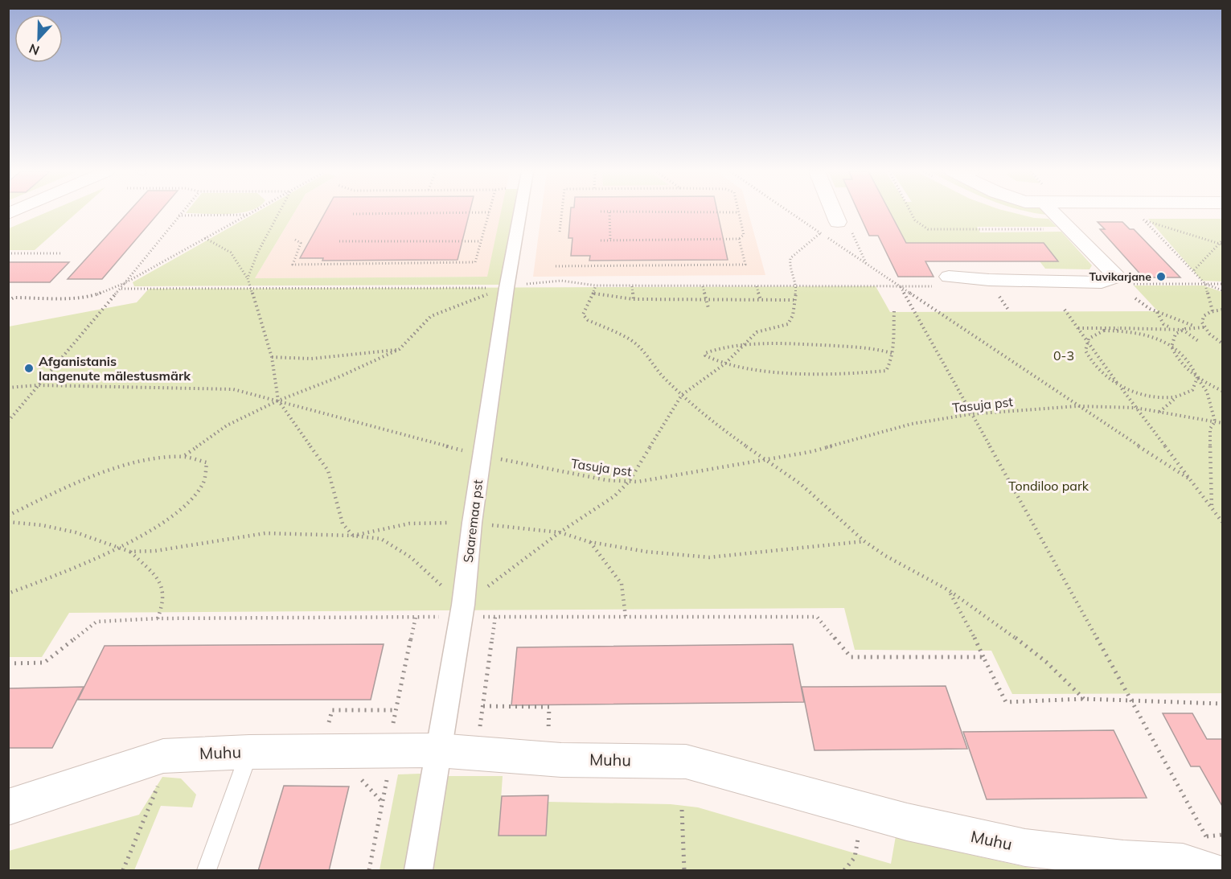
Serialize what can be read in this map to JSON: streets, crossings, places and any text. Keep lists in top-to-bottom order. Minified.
{"streets":{"street":["Saaremaa pst","Muhu"],"path":["Tasuja pst"]},"crossings":[["Tasuja pst","Saaremaa pst"],["Saaremaa pst","Muhu"]],"parks":["0-3","Tondiloo park"],"places":["Tuvikarjane","Afganistanis langenute mälestusmärk"],"north":"bottom"}
